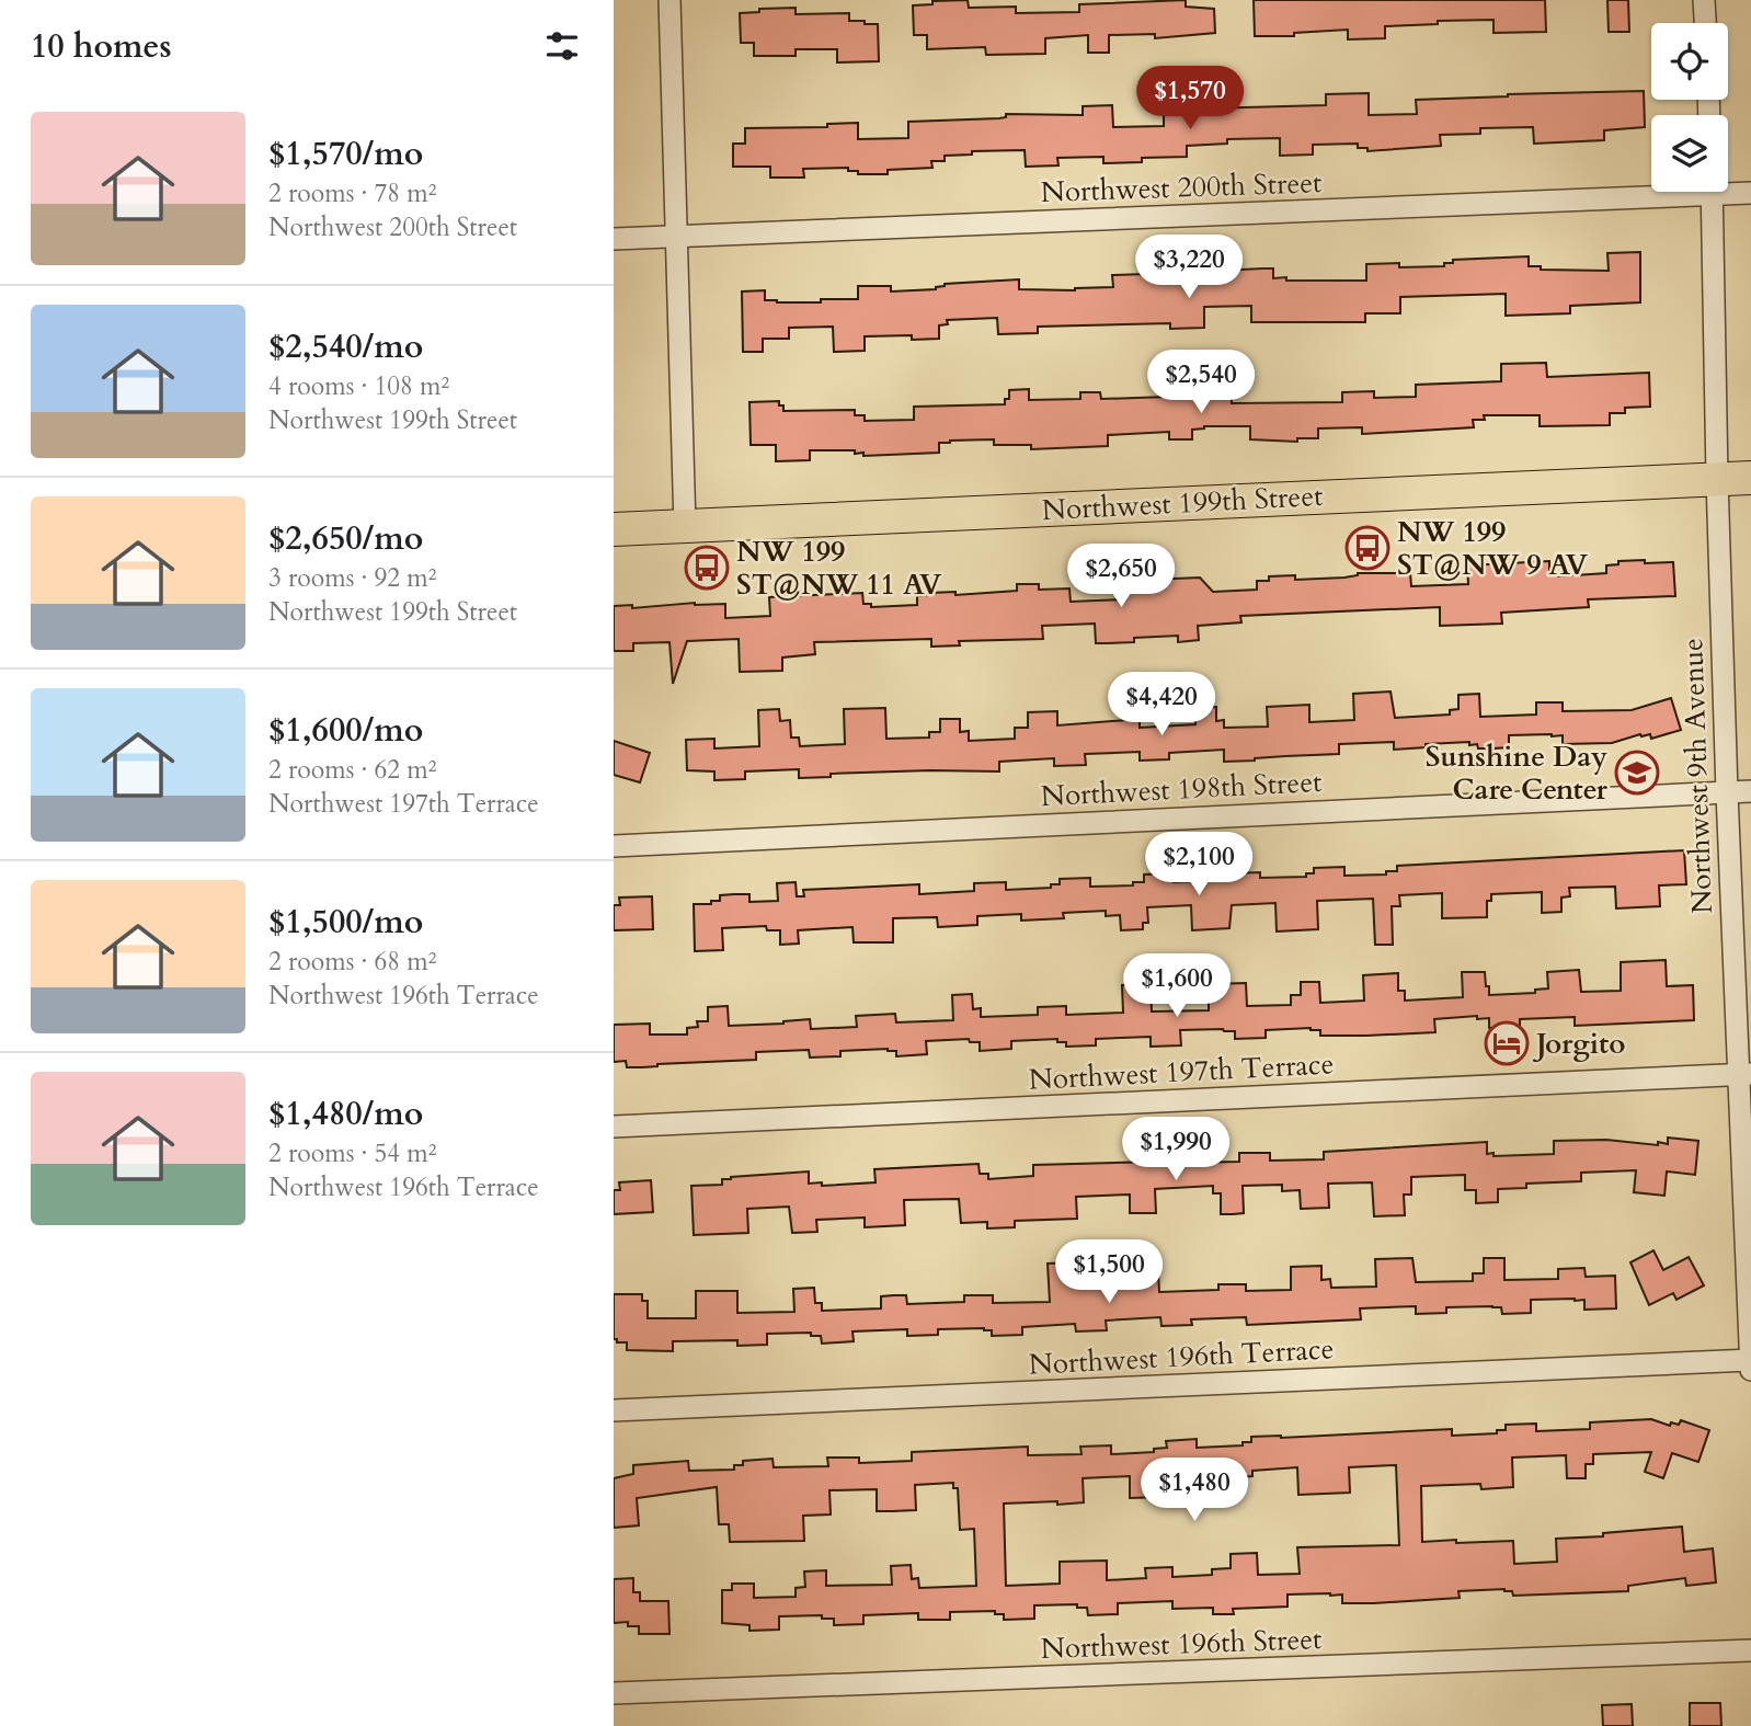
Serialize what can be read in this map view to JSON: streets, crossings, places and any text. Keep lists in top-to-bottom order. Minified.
{"streets":{"main road":["Northwest 199th Street"],"street":["Northwest 200th Street","Northwest 9th Avenue","Northwest 198th Street","Northwest 197th Terrace","Northwest 196th Terrace","Northwest 196th Street"]},"crossings":[["Northwest 199th Street","Northwest 9th Avenue"],["Northwest 9th Avenue","Northwest 198th Street"],["Northwest 9th Avenue","Northwest 197th Terrace"],["Northwest 9th Avenue","Northwest 196th Terrace"]],"places":{"bus stop":["NW 199 ST@NW 9 AV","NW 199 ST@NW 11 AV"],"school or university":["Sunshine Day Care Center"],"hotel":["Jorgito"]},"page":{"heading":"10 homes","price":["$1,570","$3,220","$2,540","$2,650","$4,420","$2,100","$1,600","$1,990","$1,500","$1,480"],"list":[{"name":"$1,570/mo","note":"2 rooms · 78 m² · Northwest 200th Street"},{"name":"$2,540/mo","note":"4 rooms · 108 m² · Northwest 199th Street"},{"name":"$2,650/mo","note":"3 rooms · 92 m² · Northwest 199th Street"},{"name":"$1,600/mo","note":"2 rooms · 62 m² · Northwest 197th Terrace"},{"name":"$1,500/mo","note":"2 rooms · 68 m² · Northwest 196th Terrace"},{"name":"$1,480/mo","note":"2 rooms · 54 m² · Northwest 196th Terrace"}]}}
